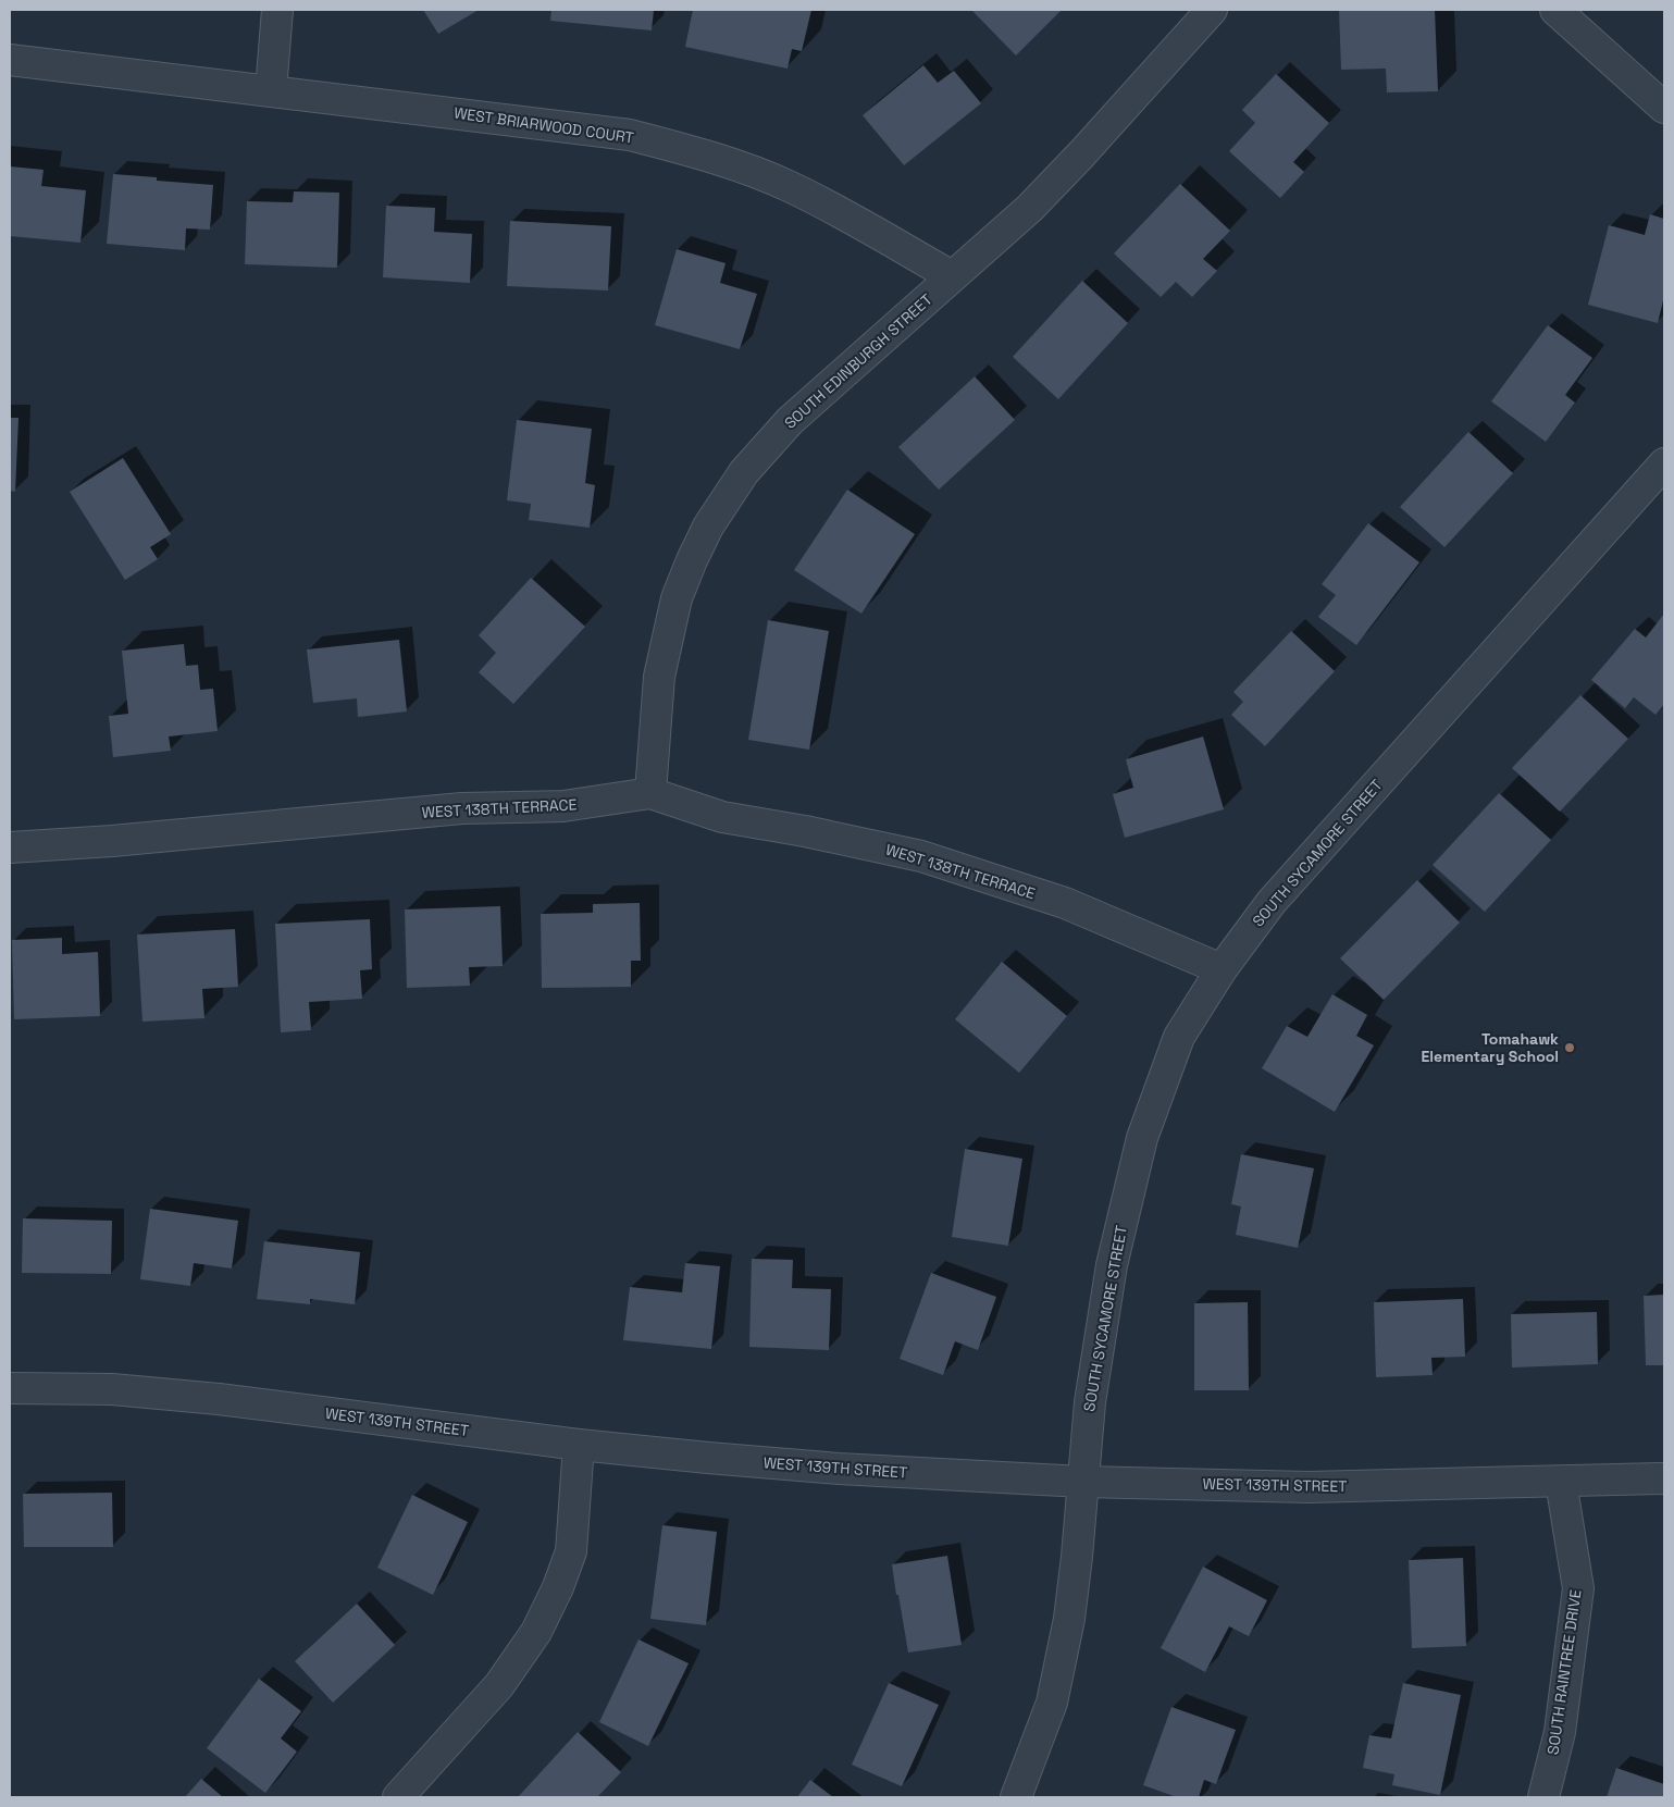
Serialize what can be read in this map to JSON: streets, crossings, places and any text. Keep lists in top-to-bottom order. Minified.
{"streets":{"street":["WEST BRIARWOOD COURT","SOUTH EDINBURGH STREET","WEST 138TH TERRACE","SOUTH SYCAMORE STREET","WEST 139TH STREET","SOUTH RAINTREE DRIVE"]},"crossings":[["WEST BRIARWOOD COURT","SOUTH EDINBURGH STREET"],["SOUTH EDINBURGH STREET","WEST 138TH TERRACE"],["WEST 138TH TERRACE","SOUTH SYCAMORE STREET"],["SOUTH SYCAMORE STREET","WEST 139TH STREET"],["WEST 139TH STREET","SOUTH RAINTREE DRIVE"]],"places":["Tomahawk Elementary School"]}
